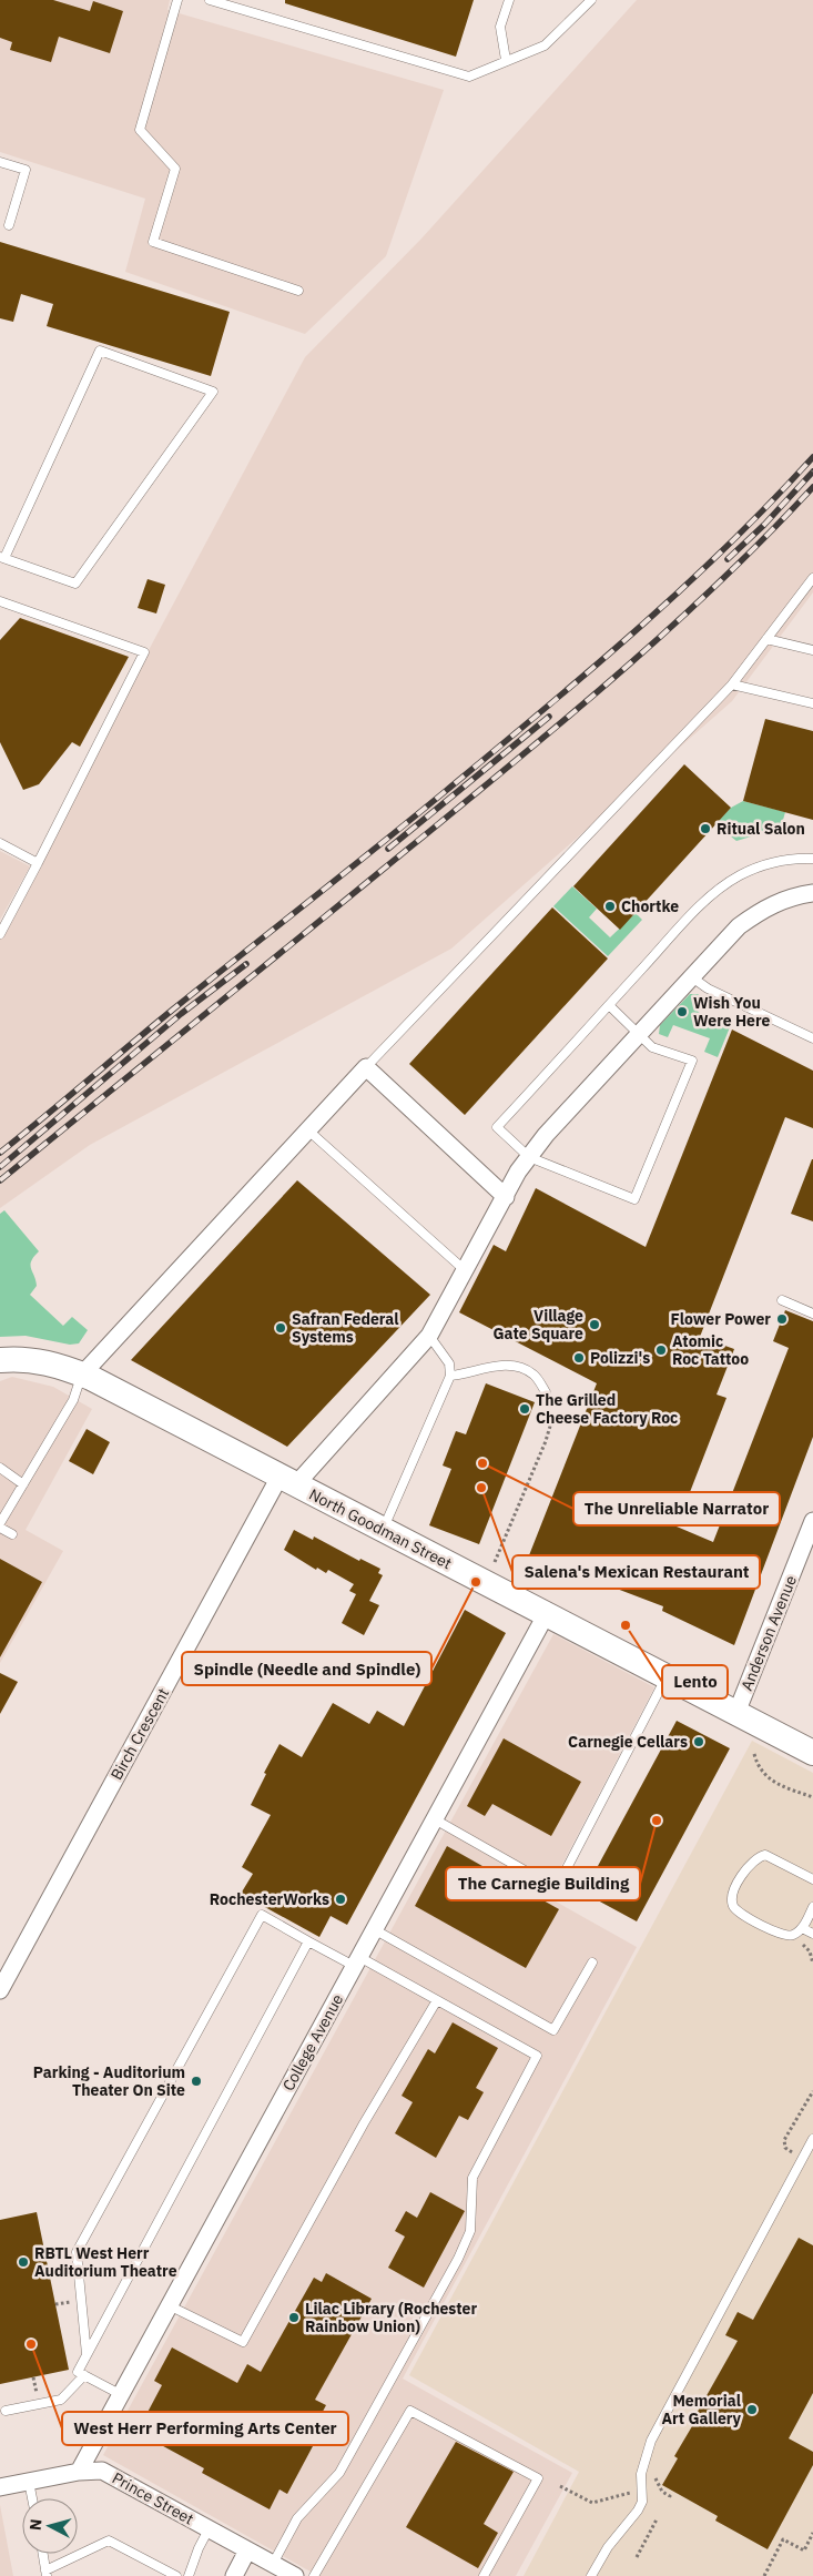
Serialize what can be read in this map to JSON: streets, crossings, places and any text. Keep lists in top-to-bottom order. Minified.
{"streets":{"main road":["North Goodman Street"],"street":["Anderson Avenue","Birch Crescent","College Avenue","Prince Street"]},"crossings":[["North Goodman Street","Anderson Avenue"],["North Goodman Street","Birch Crescent"],["North Goodman Street","College Avenue"],["College Avenue","Prince Street"]],"places":["Ritual Salon","Chortke","Wish You Were Here","Flower Power","Village Gate Square","Safran Federal Systems","Atomic Roc Tattoo","Polizzi's","The Grilled Cheese Factory Roc","The Unreliable Narrator","Salena's Mexican Restaurant","Spindle (Needle and Spindle)","Lento","Carnegie Cellars","The Carnegie Building","RochesterWorks","Parking - Auditorium Theater On Site","RBTL West Herr Auditorium Theatre","Lilac Library (Rochester Rainbow Union)","West Herr Performing Arts Center","Memorial Art Gallery"],"north":"left"}
